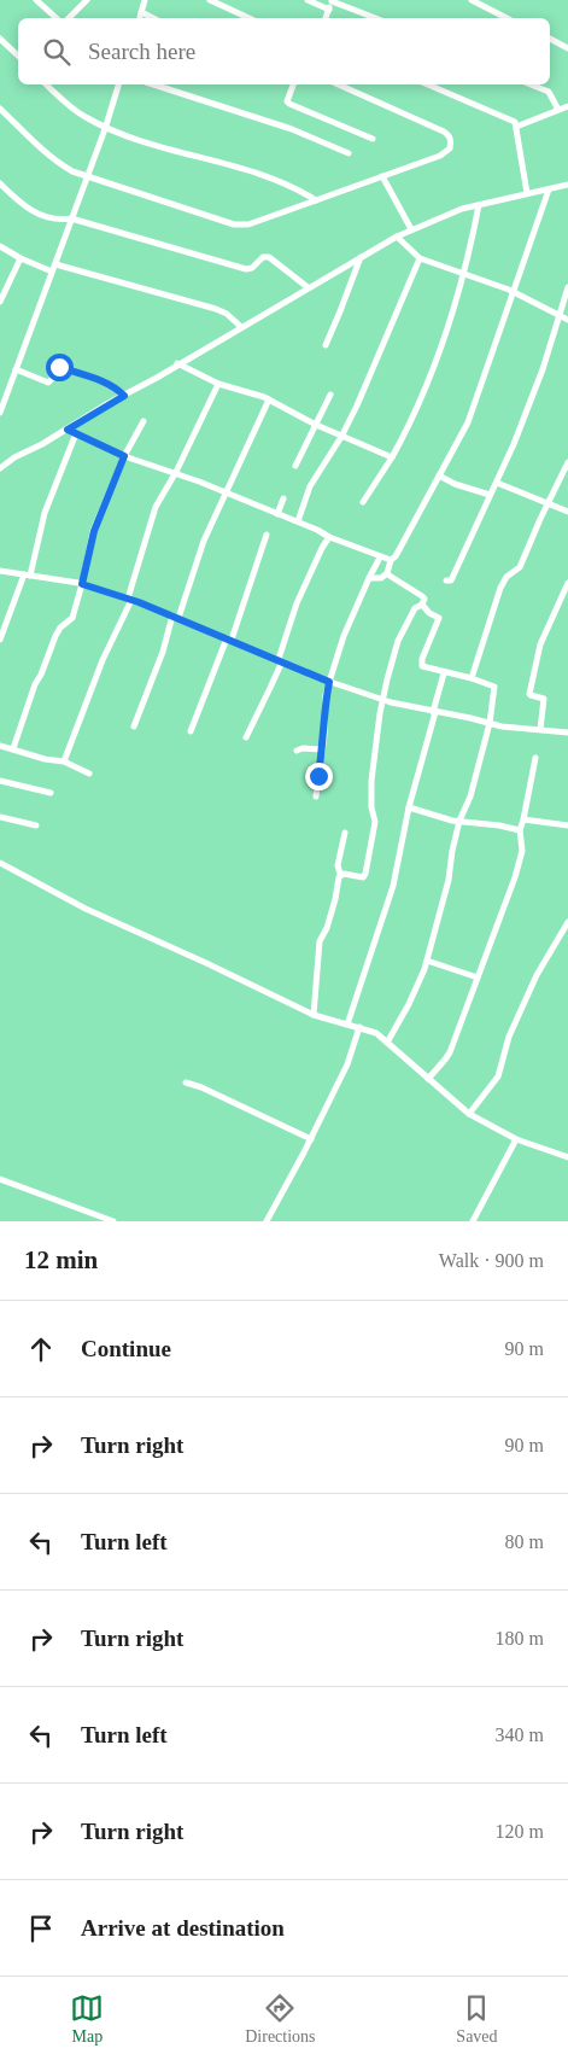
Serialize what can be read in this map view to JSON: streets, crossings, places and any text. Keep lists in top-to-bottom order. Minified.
{"page":{"search":"Search here","heading":["12 min","Walk · 900 m"],"list":[["Continue","90 m"],["Turn right","90 m"],["Turn left","80 m"],["Turn right","180 m"],["Turn left","340 m"],["Turn right","120 m"],"Arrive at destination"],"nav":["Map","Directions","Saved"]}}
